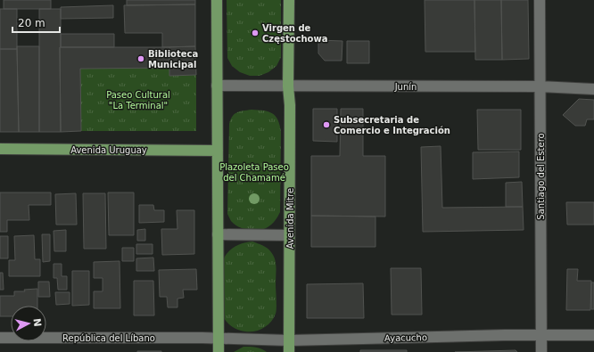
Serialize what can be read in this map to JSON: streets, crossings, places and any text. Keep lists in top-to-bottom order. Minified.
{"streets":{"main road":["Avenida Uruguay","Avenida Mitre"],"street":["Junín","Santiago del Estero","República del Líbano","Ayacucho"]},"crossings":[["Junín","Santiago del Estero"],["Junín","Avenida Mitre"],["Santiago del Estero","Ayacucho"],["Avenida Mitre","Ayacucho"],["República del Líbano","Ayacucho"]],"parks":["Paseo Cultural \"La Terminal\"","Plazoleta Paseo del Chamamé"],"places":["Virgen de Częstochowa","Biblioteca Municipal","Subsecretaria de Comercio e Integración"],"scale_bar":"20 m","north":"right"}
